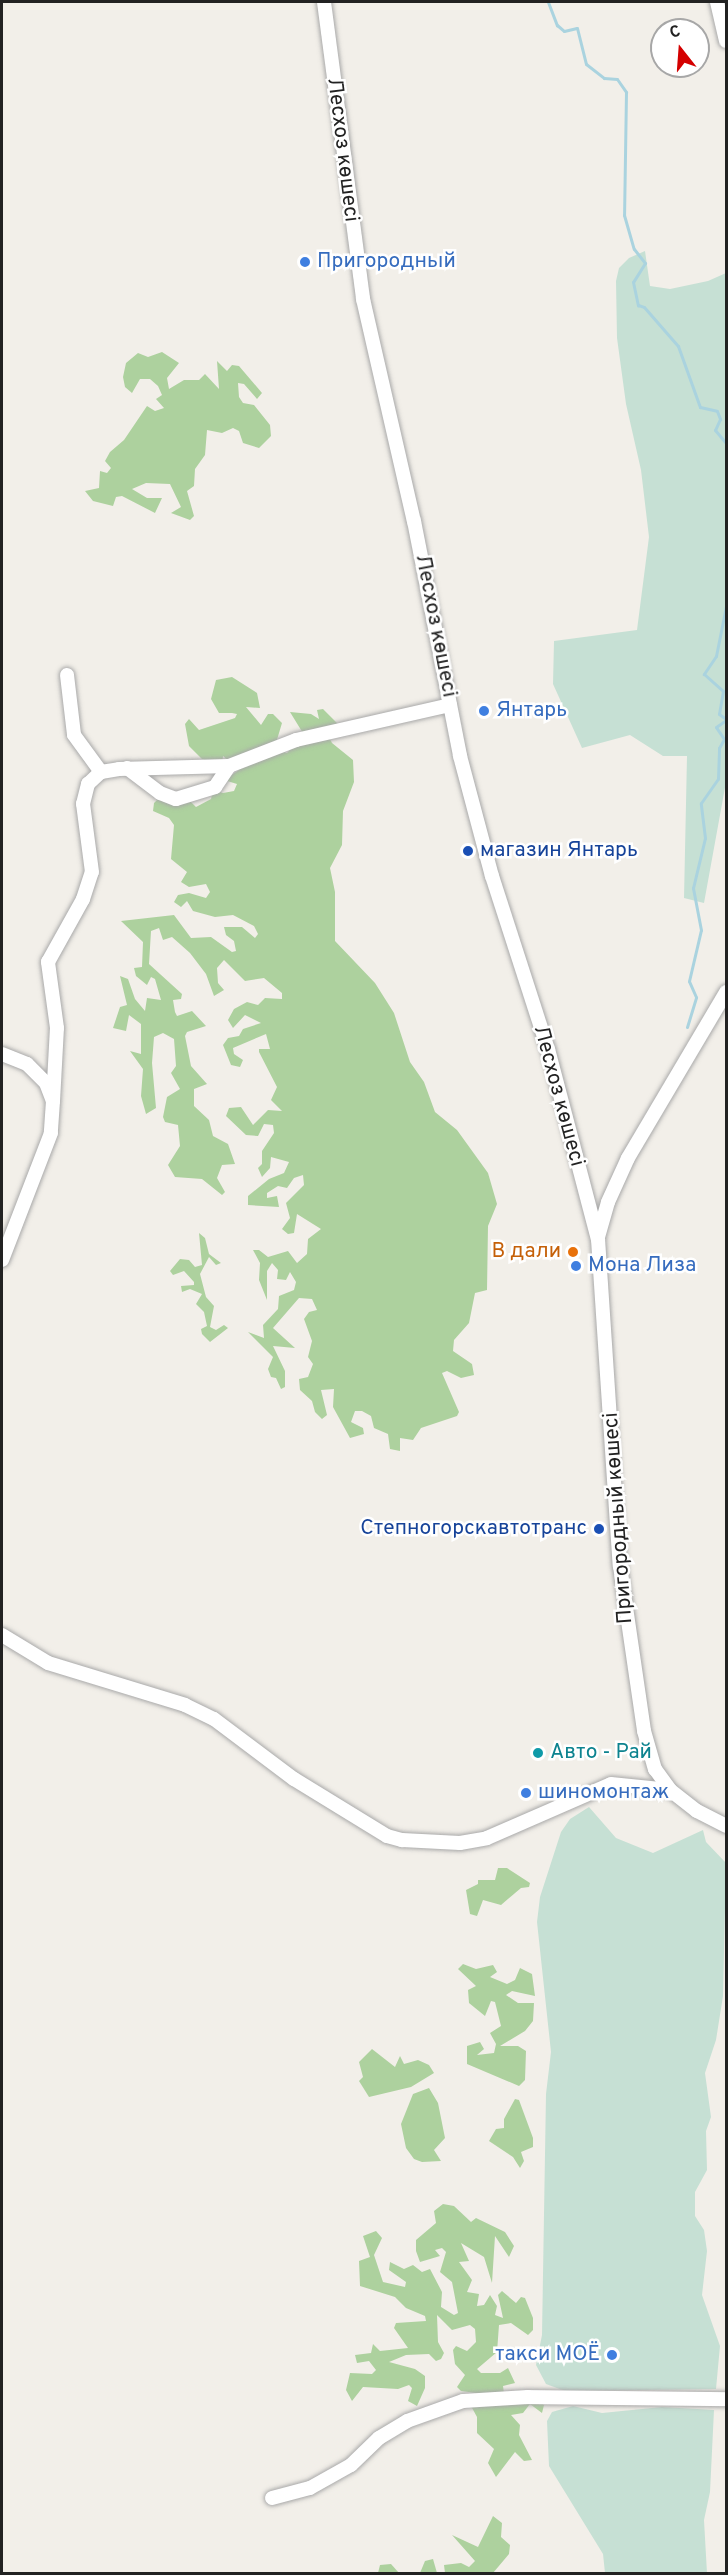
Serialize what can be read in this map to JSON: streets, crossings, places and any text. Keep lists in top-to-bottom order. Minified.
{"streets":{"street":["Лесхоз көшесі","Пригородный көшесі"]},"crossings":[["Лесхоз көшесі","Пригородный көшесі"]],"places":["Пригородный","Янтарь","магазин Янтарь","В дали","Мона Лиза","Степногорскавтотранс","Авто - Рай","шиномонтаж","такси МОЁ"],"north":"top"}
